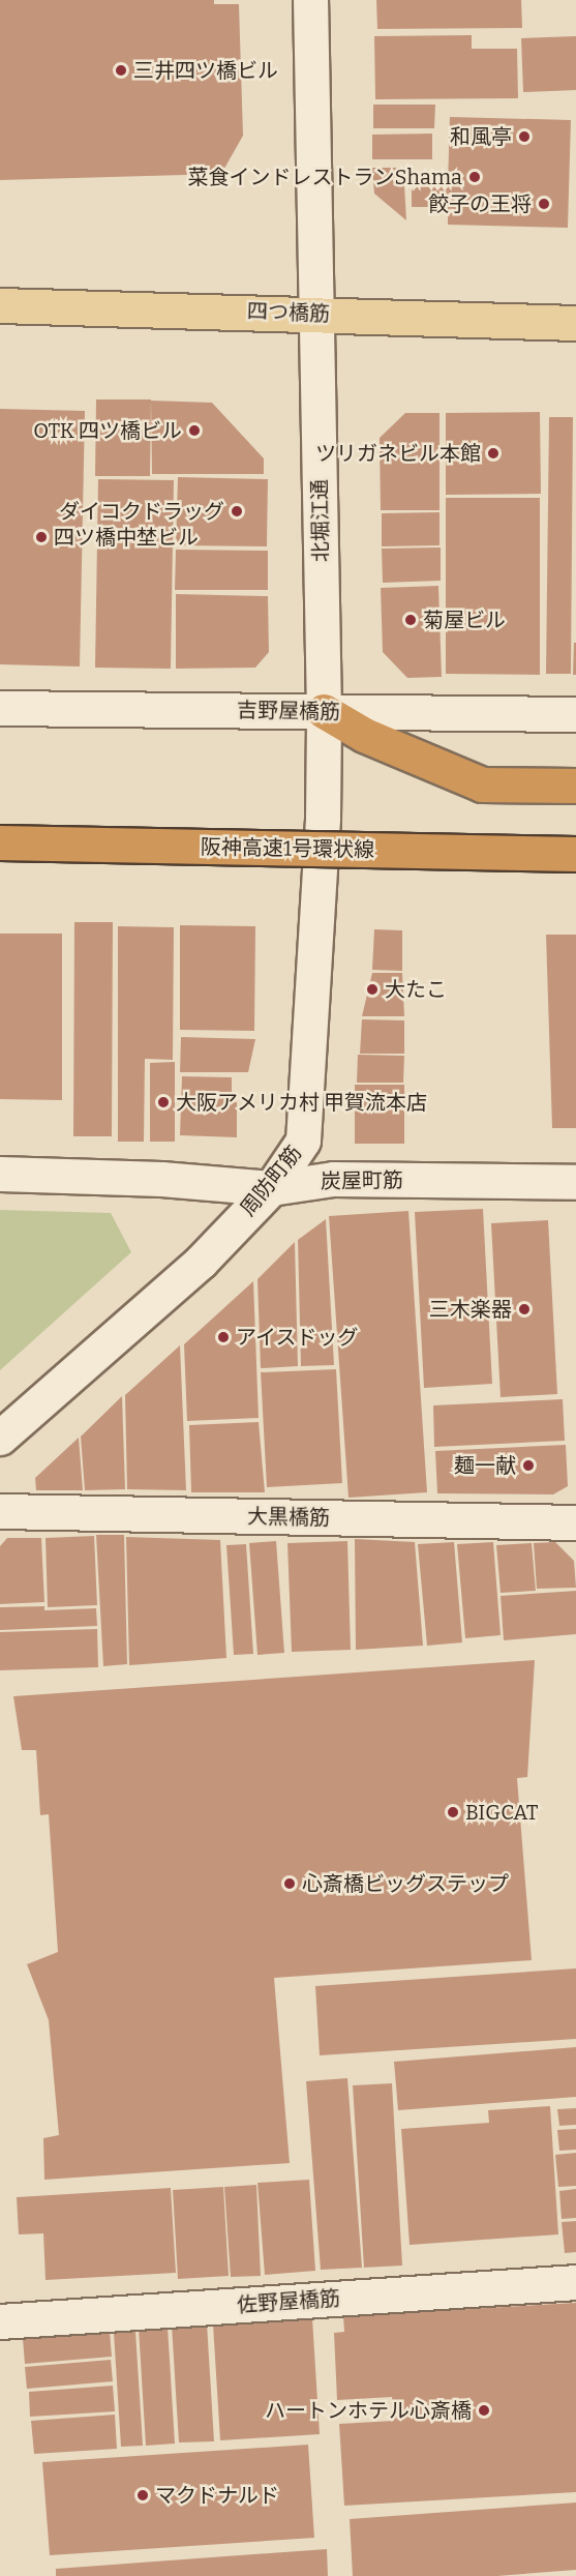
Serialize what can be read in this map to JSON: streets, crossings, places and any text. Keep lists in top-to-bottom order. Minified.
{"streets":{"highway":["阪神高速1号環状線"],"main road":["四つ橋筋"],"street":["北堀江通","吉野屋橋筋","周防町筋","炭屋町筋","大黒橋筋","佐野屋橋筋"]},"crossings":[["四つ橋筋","北堀江通"],["北堀江通","吉野屋橋筋"],["北堀江通","周防町筋"],["周防町筋","炭屋町筋"]],"places":["三井四ツ橋ビル","和風亭","菜食インドレストランShama","餃子の王将","OTK 四ツ橋ビル","ツリガネビル本館","ダイコクドラッグ","四ツ橋中埜ビル","菊屋ビル","大たこ","大阪アメリカ村 甲賀流本店","三木楽器","アイスドッグ","麺一献","BIGCAT","心斎橋ビッグステップ","ハートンホテル心斎橋","マクドナルド"]}
